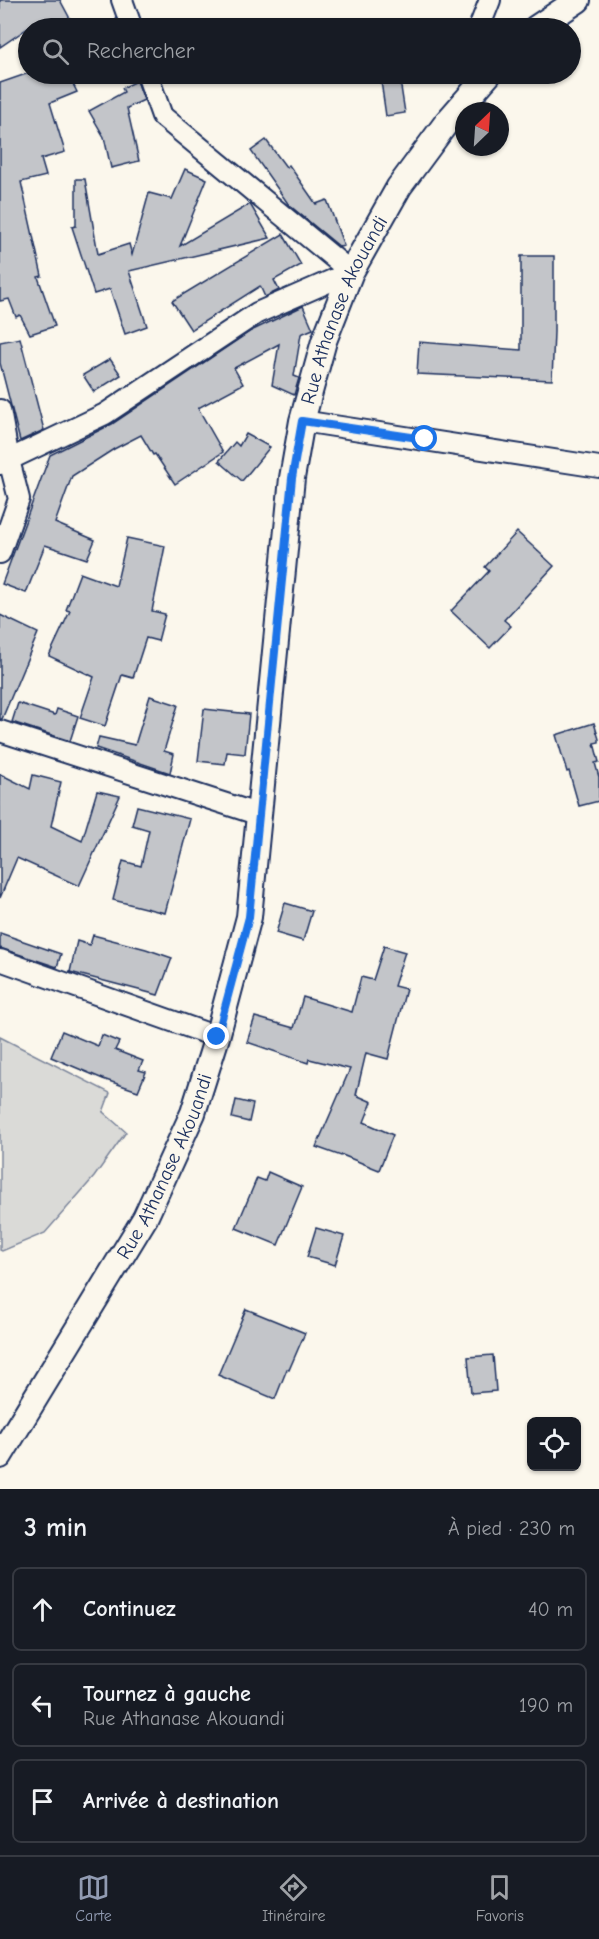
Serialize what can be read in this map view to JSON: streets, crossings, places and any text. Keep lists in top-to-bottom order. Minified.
{"streets":{"street":["Rue Athanase Akouandi"]},"north":"top right","page":{"search":"Rechercher","heading":["3 min","À pied · 230 m"],"list":[["Continuez","40 m"],["Tournez à gauche","Rue Athanase Akouandi","190 m"],"Arrivée à destination"],"nav":["Carte","Itinéraire","Favoris"]}}
